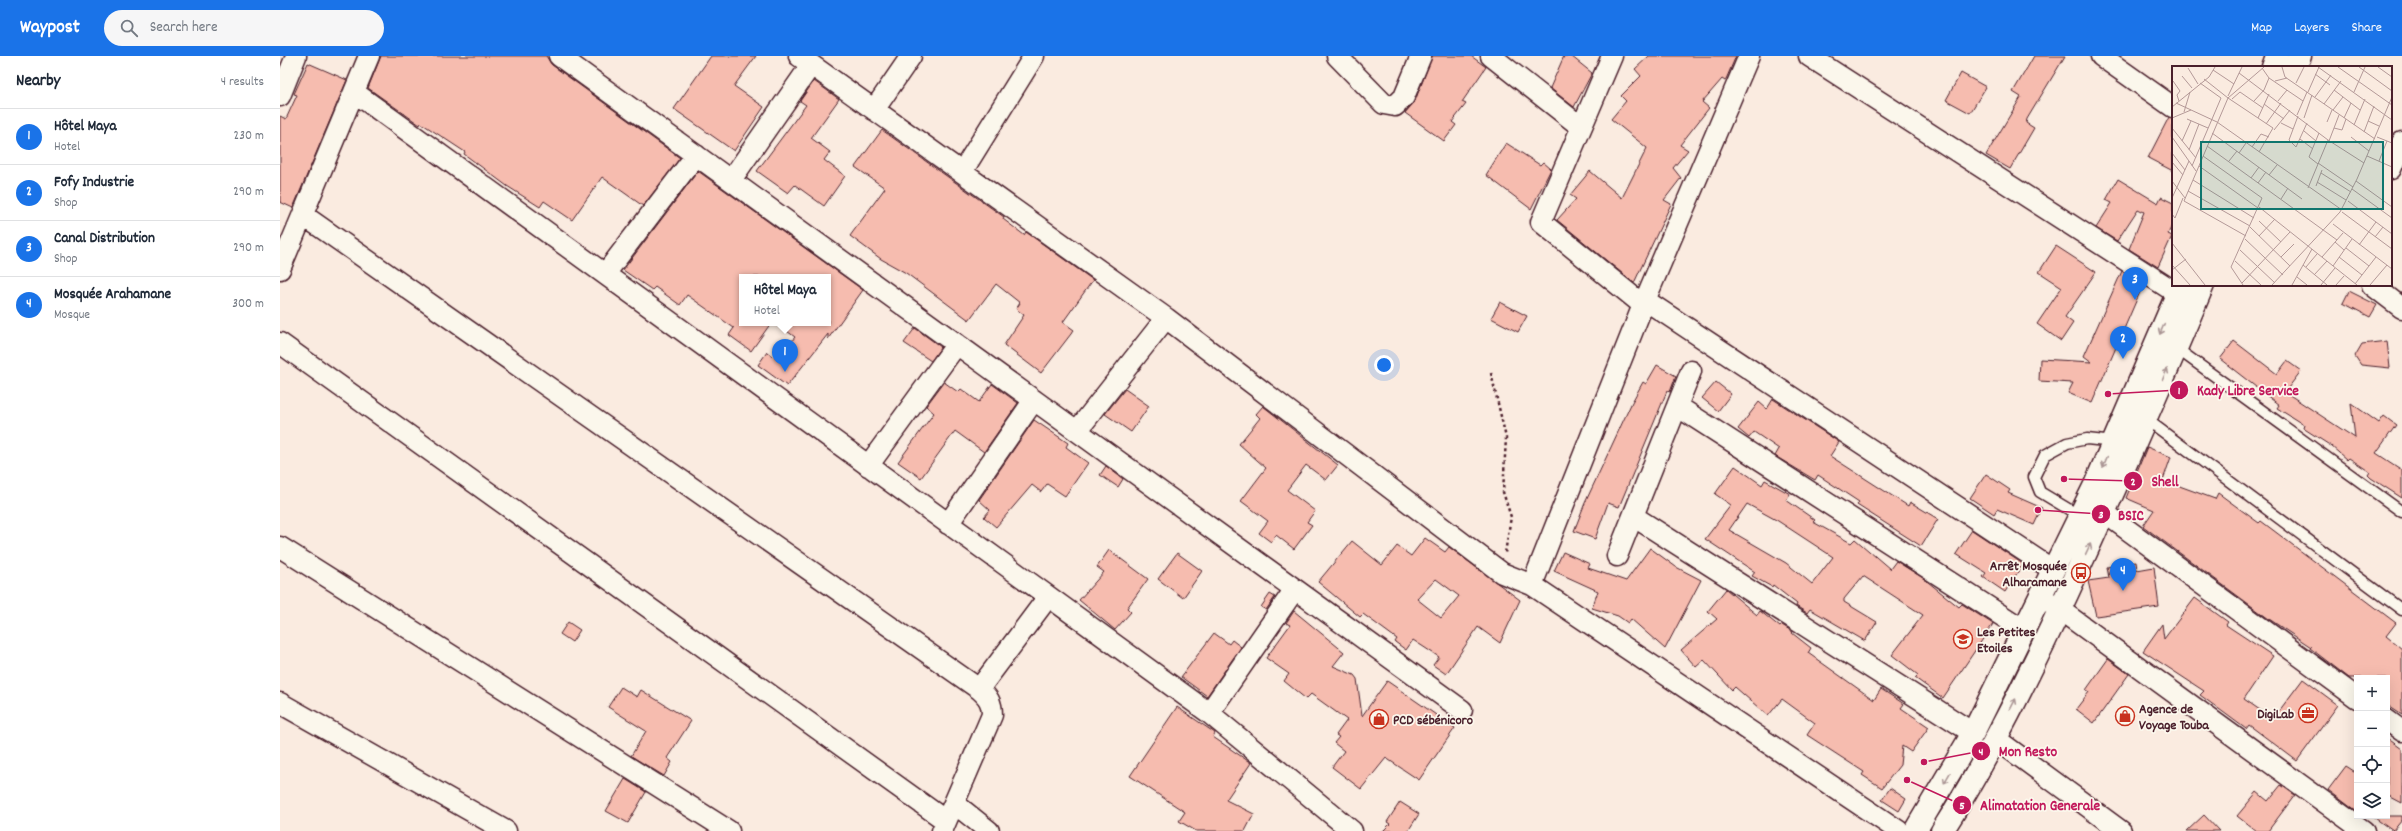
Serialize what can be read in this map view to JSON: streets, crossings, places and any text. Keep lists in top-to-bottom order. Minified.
{"places":{"other":["Kady Libre Service","Shell","BSIC","Mon Resto","Alimatation Generale"],"bus stop":["Arrêt Mosquée Alharamane"],"school or university":["Les Petites Etoiles"],"office":["DigiLab"],"shop":["Agence de Voyage Touba","PCD sébénicoro"]},"page":{"header":"Waypost","search":"Search here","nav":["Map","Layers","Share"],"heading":["Nearby","4 results"],"list":[{"mark":"1","name":"Hôtel Maya","note":"Hotel","value":"230 m"},{"mark":"2","name":"Fofy Industrie","note":"Shop","value":"290 m"},{"mark":"3","name":"Canal Distribution","note":"Shop","value":"290 m"},{"mark":"4","name":"Mosquée Arahamane","note":"Mosque","value":"300 m"}],"pins":["3","2","1","4"],"popup":["Hôtel Maya","Hotel"],"map_buttons":["+","−"]}}
